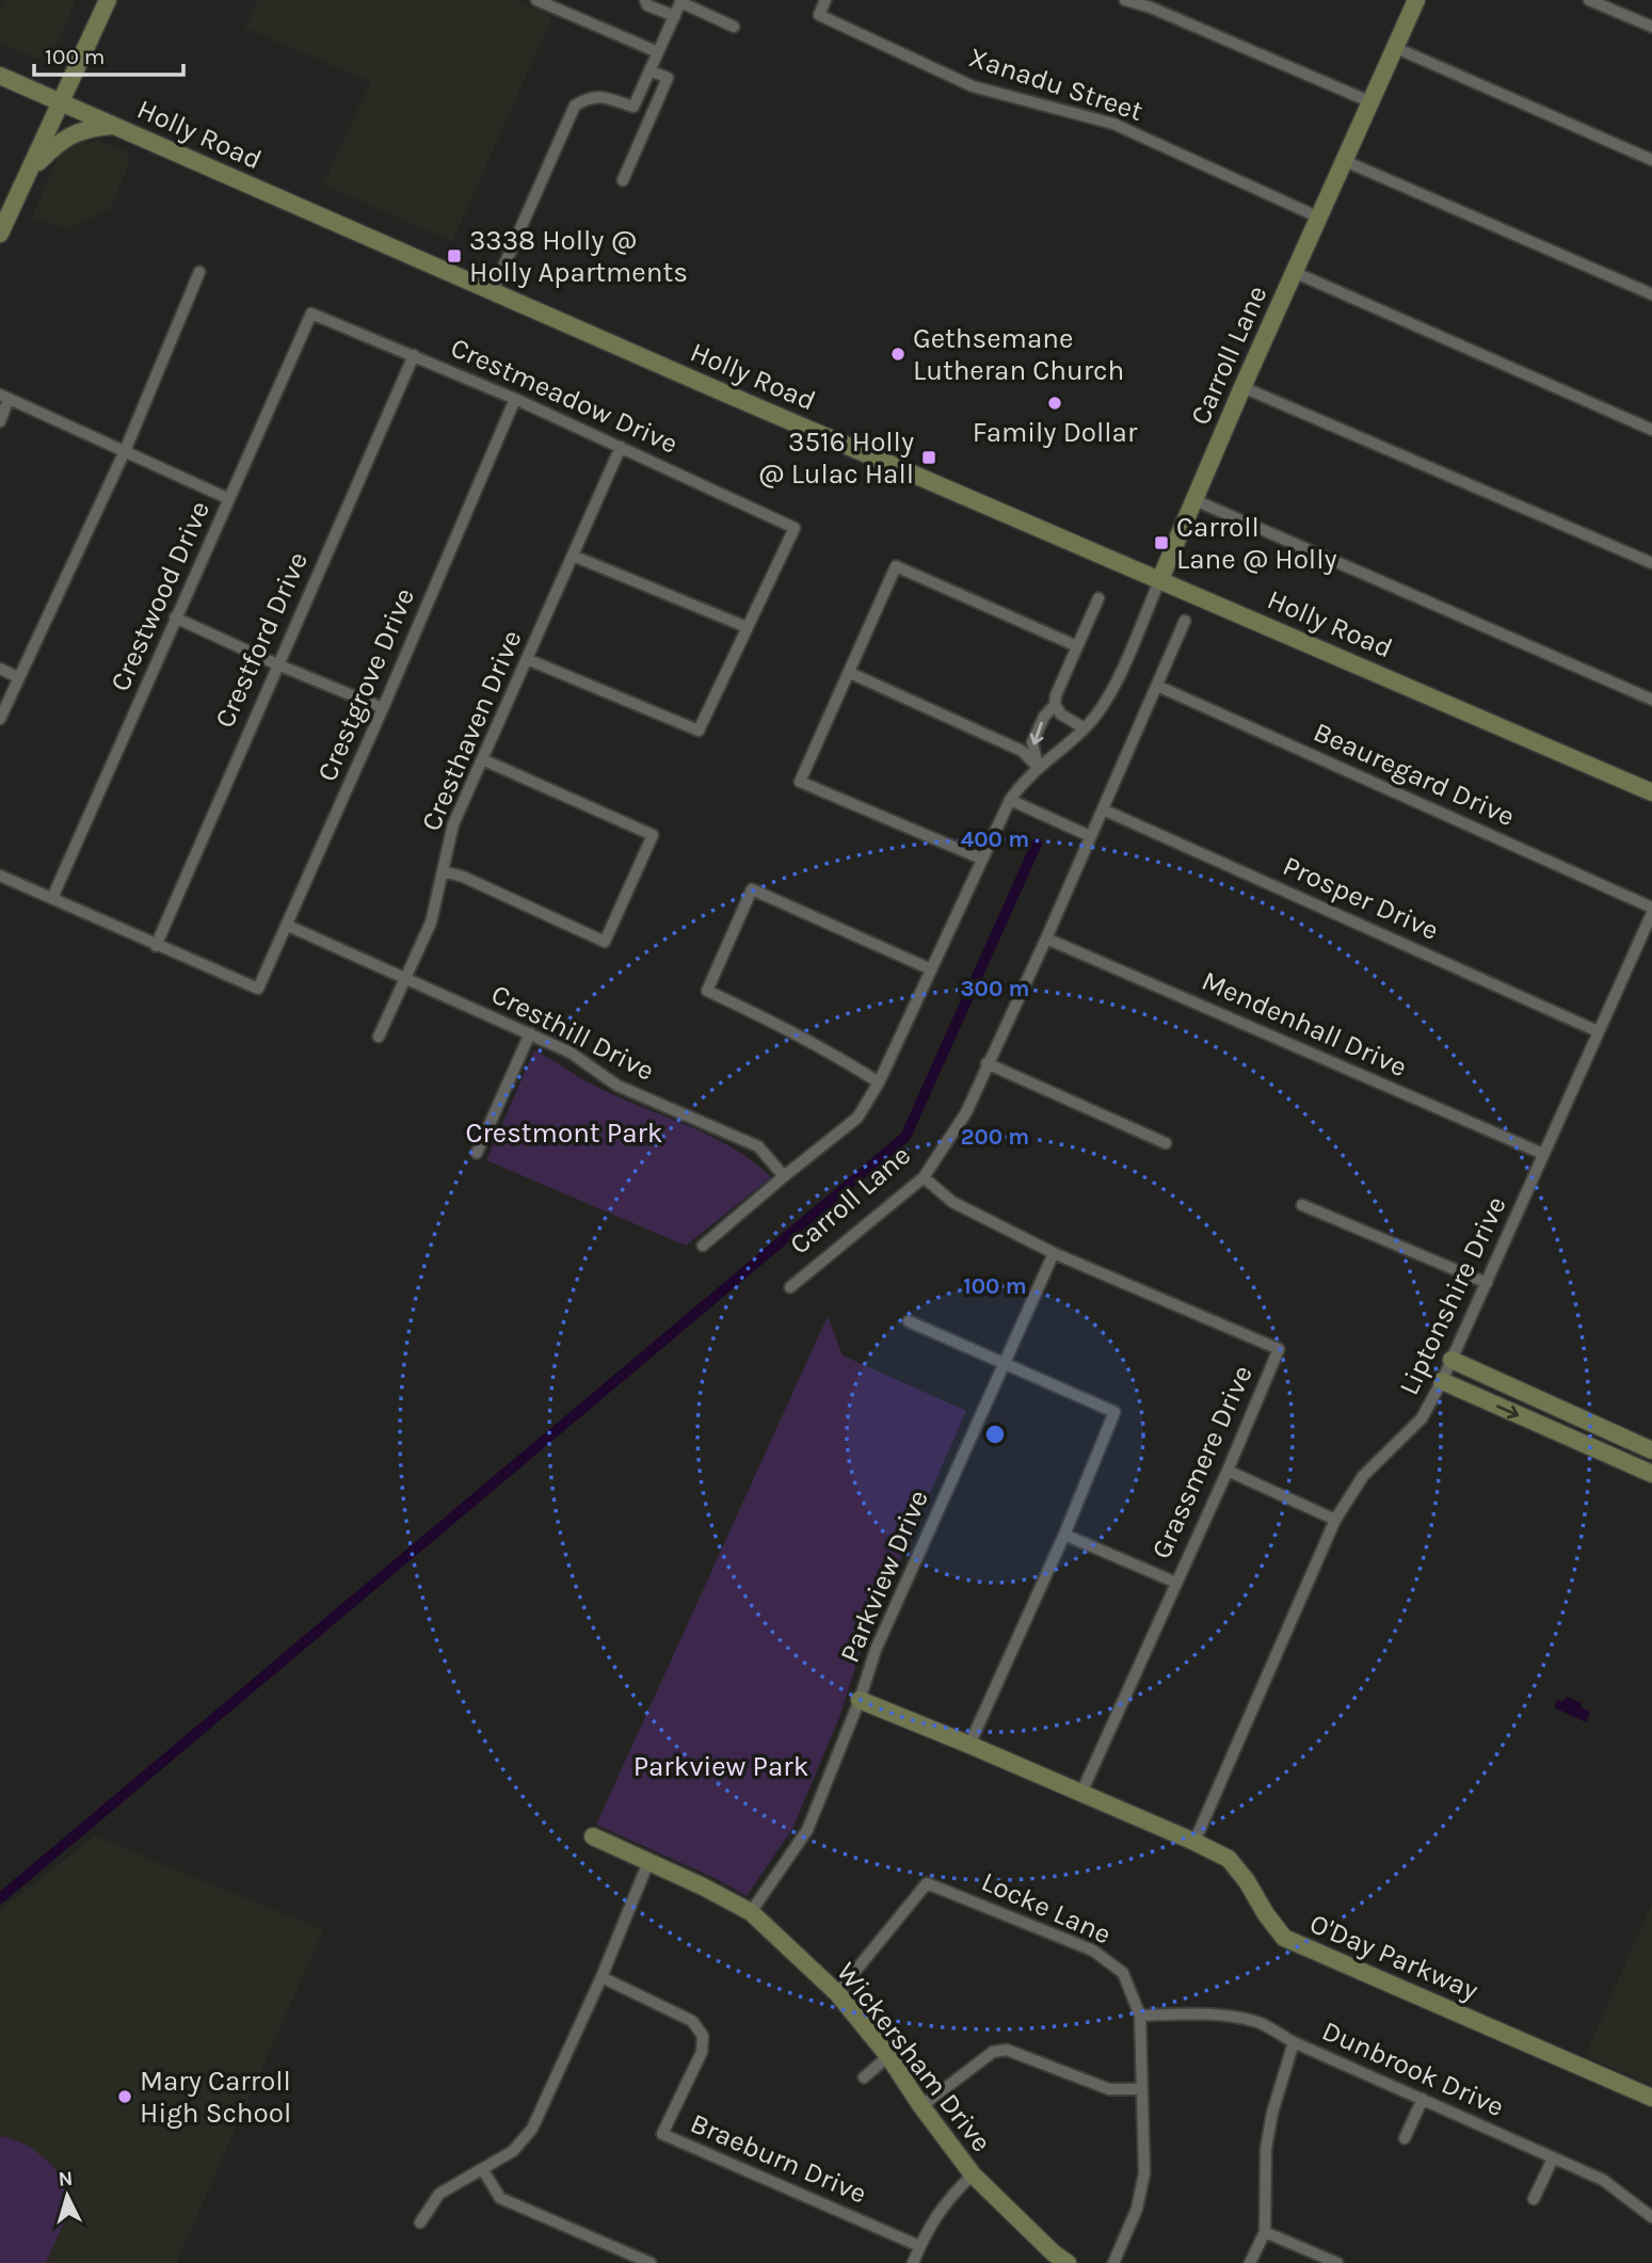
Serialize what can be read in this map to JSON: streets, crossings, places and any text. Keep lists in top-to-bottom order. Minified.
{"streets":{"street":["Xanadu Street","Holly Road","Carroll Lane","Crestmeadow Drive","Crestwood Drive","Crestford Drive","Crestgrove Drive","Cresthaven Drive","Beauregard Drive","Prosper Drive","Mendenhall Drive","Cresthill Drive","Liptonshire Drive","Grassmere Drive","Parkview Drive","Locke Lane","O'Day Parkway","Wickersham Drive","Dunbrook Drive","Braeburn Drive"]},"crossings":[["Xanadu Street","Carroll Lane"],["Holly Road","Carroll Lane"],["Carroll Lane","Beauregard Drive"],["Carroll Lane","Prosper Drive"],["Carroll Lane","Mendenhall Drive"],["Carroll Lane","Cresthill Drive"],["Carroll Lane","Grassmere Drive"],["Crestmeadow Drive","Crestwood Drive"],["Crestmeadow Drive","Crestford Drive"],["Crestmeadow Drive","Crestgrove Drive"],["Crestmeadow Drive","Cresthaven Drive"],["Crestford Drive","Crestgrove Drive"],["Crestgrove Drive","Cresthill Drive"],["Cresthaven Drive","Cresthill Drive"],["Prosper Drive","Liptonshire Drive"],["Mendenhall Drive","Liptonshire Drive"],["Liptonshire Drive","O'Day Parkway"],["Grassmere Drive","Parkview Drive"],["Grassmere Drive","O'Day Parkway"],["Parkview Drive","O'Day Parkway"],["Parkview Drive","Wickersham Drive"],["Locke Lane","Wickersham Drive"],["Locke Lane","Dunbrook Drive"]],"parks":["Crestmont Park","Parkview Park"],"places":{"transit":["3338 Holly @ Holly Apartments","3516 Holly @ Lulac Hall","Carroll Lane @ Holly"],"other":["Gethsemane Lutheran Church","Family Dollar","Mary Carroll High School"]},"scale_bar":"100 m","north":"top","rings":["400 m","300 m","200 m","100 m"]}
